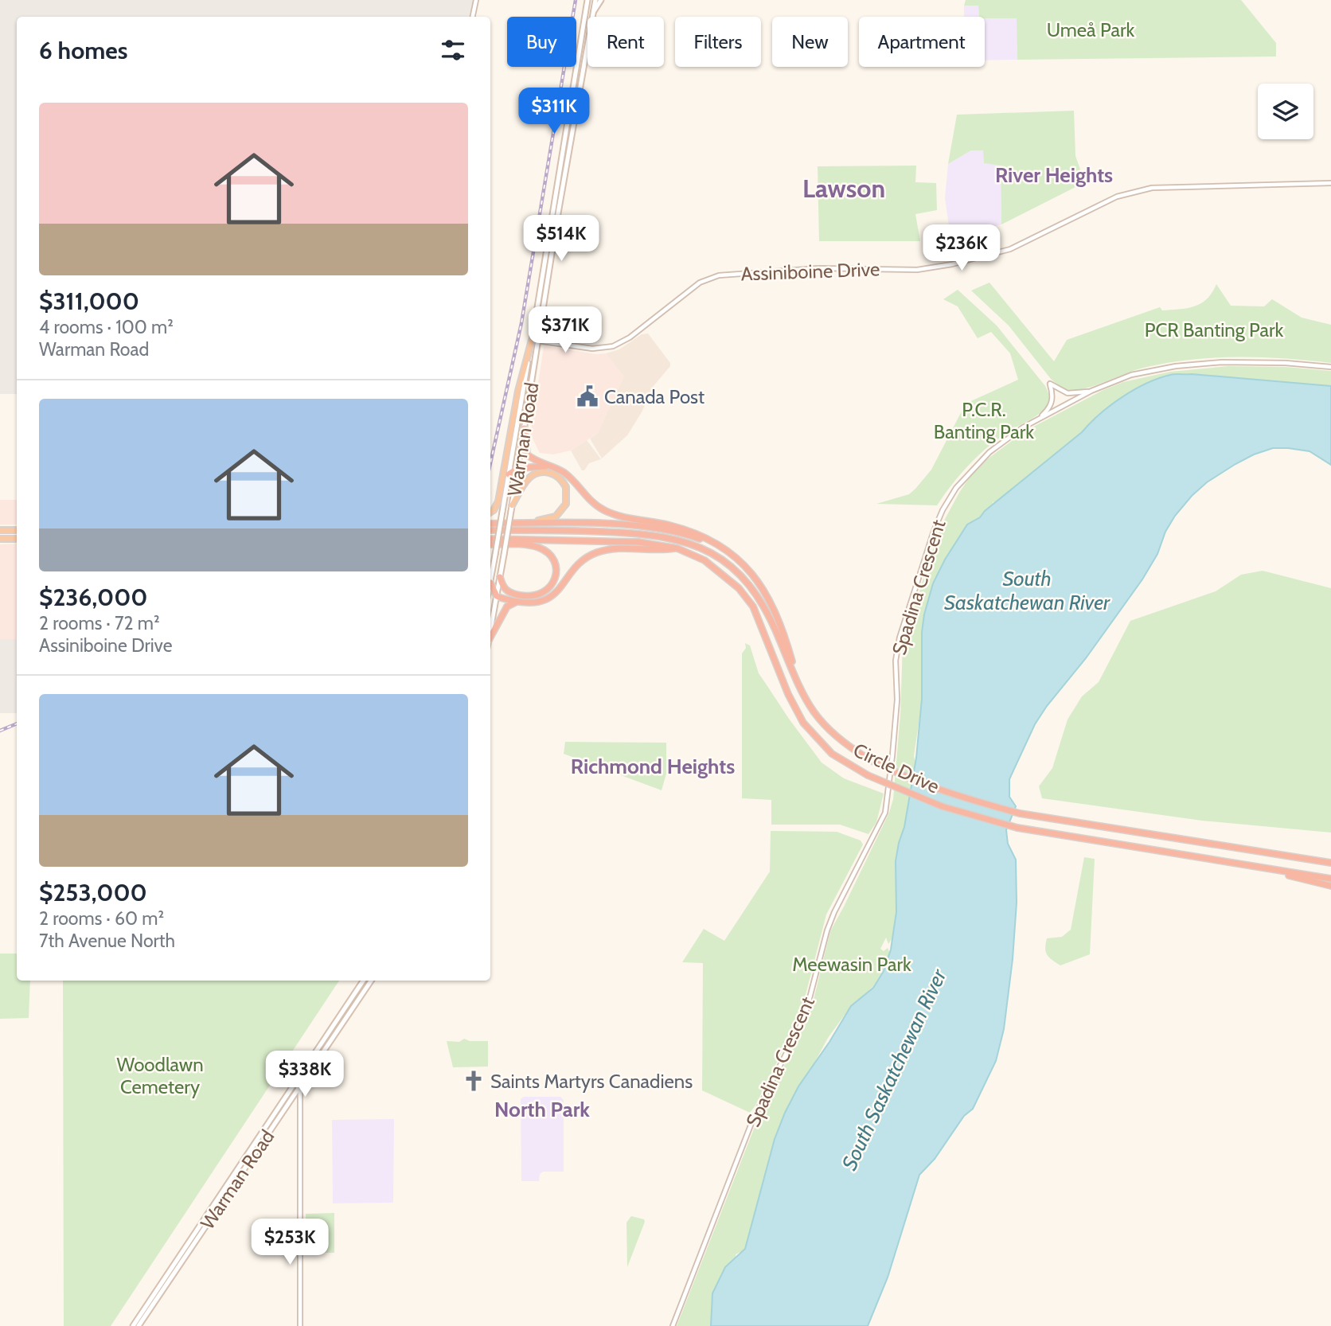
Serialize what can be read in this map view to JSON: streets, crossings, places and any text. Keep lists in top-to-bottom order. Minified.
{"streets":{"highway":["Circle Drive"],"main road":["Warman Road"],"street":["Assiniboine Drive","Spadina Crescent"]},"crossings":[["Assiniboine Drive","Warman Road"]],"districts":["River Heights","Lawson","Richmond Heights","North Park"],"water":["South Saskatchewan River"],"parks":["Umeå Park","PCR Banting Park","P.C.R. Banting Park","Meewasin Park","Woodlawn Cemetery"],"places":{"public building":["Canada Post"],"church":["Saints Martyrs Canadiens"]},"page":{"chip":["Buy","Rent","Filters","New","Apartment"],"heading":"6 homes","list":[{"name":"$311,000","note":"4 rooms · 100 m² · Warman Road"},{"name":"$236,000","note":"2 rooms · 72 m² · Assiniboine Drive"},{"name":"$253,000","note":"2 rooms · 60 m² · 7th Avenue North"}],"price":["$311K","$514K","$236K","$371K","$338K","$253K"]}}
